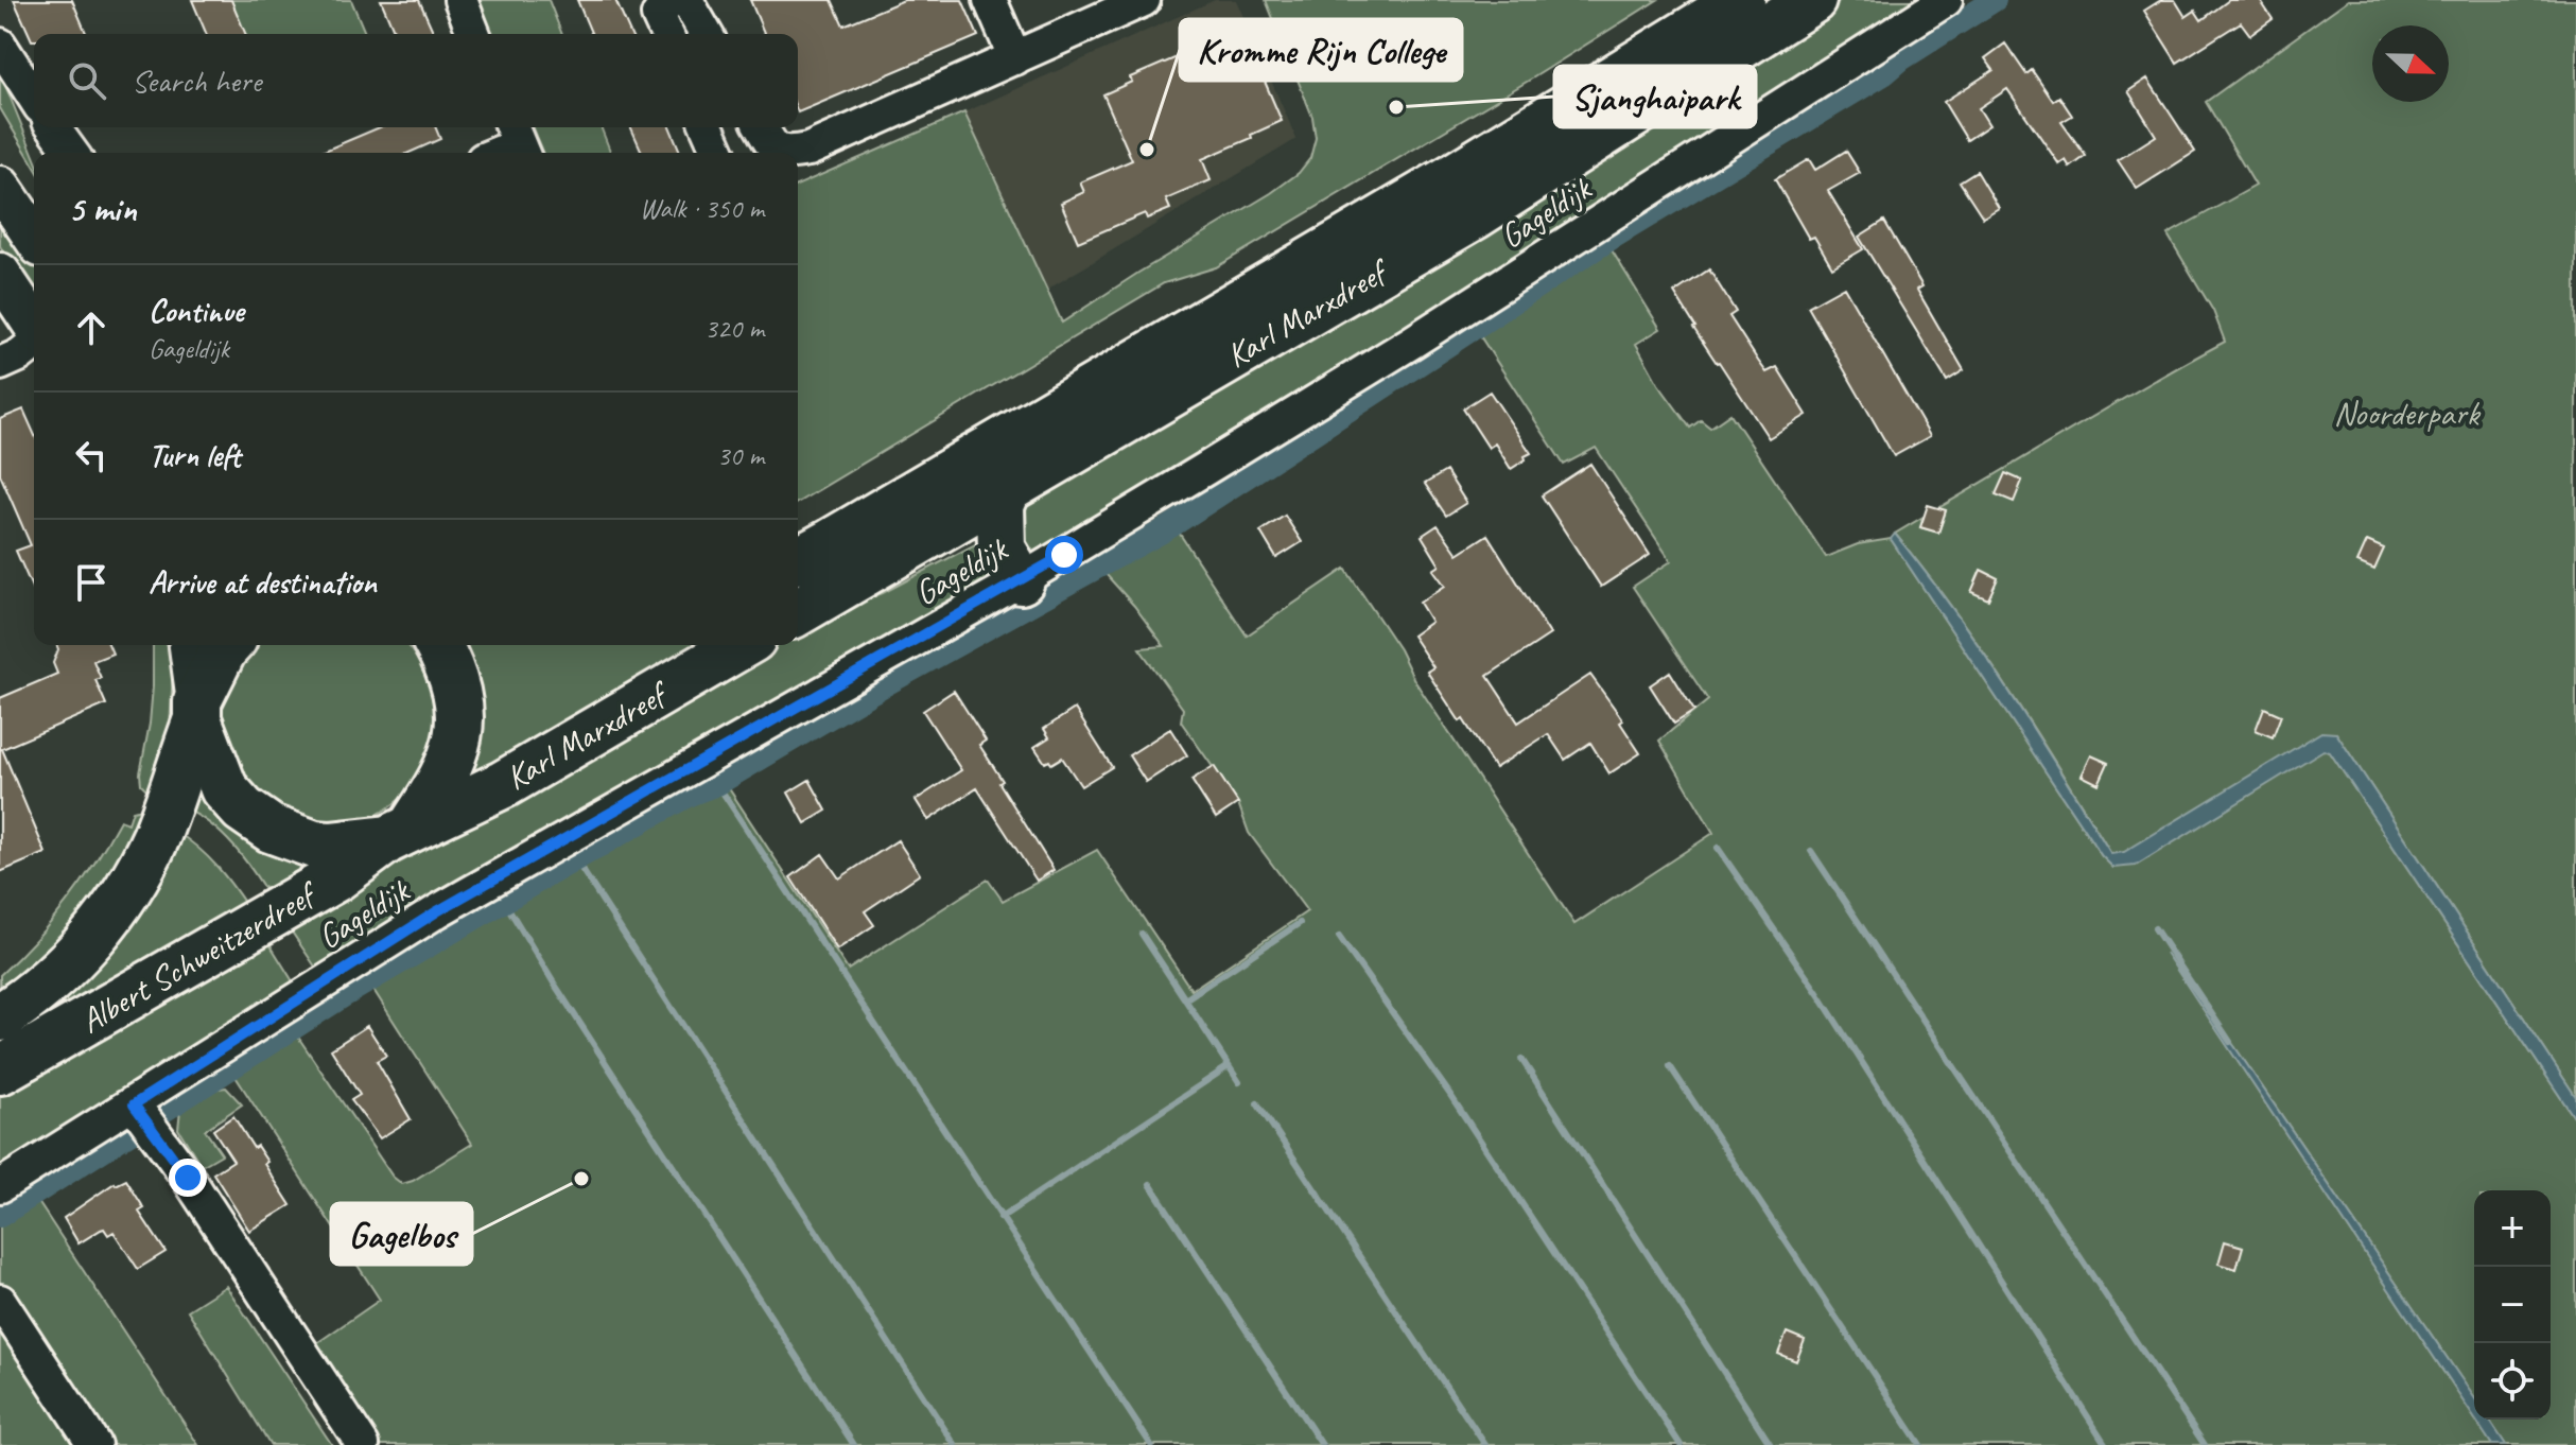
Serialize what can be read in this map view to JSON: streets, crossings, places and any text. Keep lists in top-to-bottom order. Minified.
{"streets":{"highway":["Karl Marxdreef","Albert Schweitzerdreef"],"street":["Gageldijk"]},"crossings":[["Karl Marxdreef","Albert Schweitzerdreef"]],"parks":["Noorderpark"],"places":["Sjanghaipark","Kromme Rijn College","Gagelbos"],"north":"right","page":{"search":"Search here","heading":["5 min","Walk · 350 m"],"list":[["Continue","Gageldijk","320 m"],["Turn left","30 m"],"Arrive at destination"],"map_buttons":["+","−"]}}
